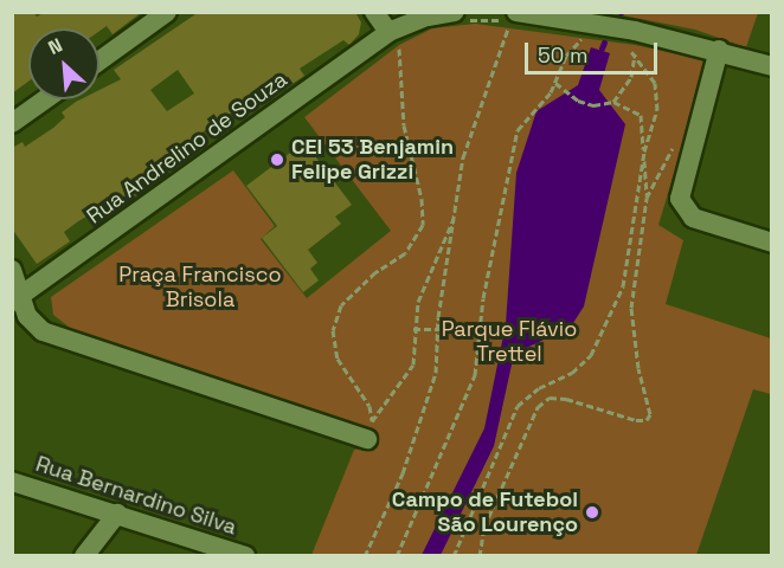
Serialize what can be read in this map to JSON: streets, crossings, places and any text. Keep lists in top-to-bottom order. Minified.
{"streets":{"street":["Rua Andrelino de Souza","Rua Bernardino Silva"]},"parks":["Praça Francisco Brisola","Parque Flávio Trettel"],"places":["CEI 53 Benjamin Felipe Grizzi","Campo de Futebol São Lourenço"],"scale_bar":"50 m","north":"top left"}
